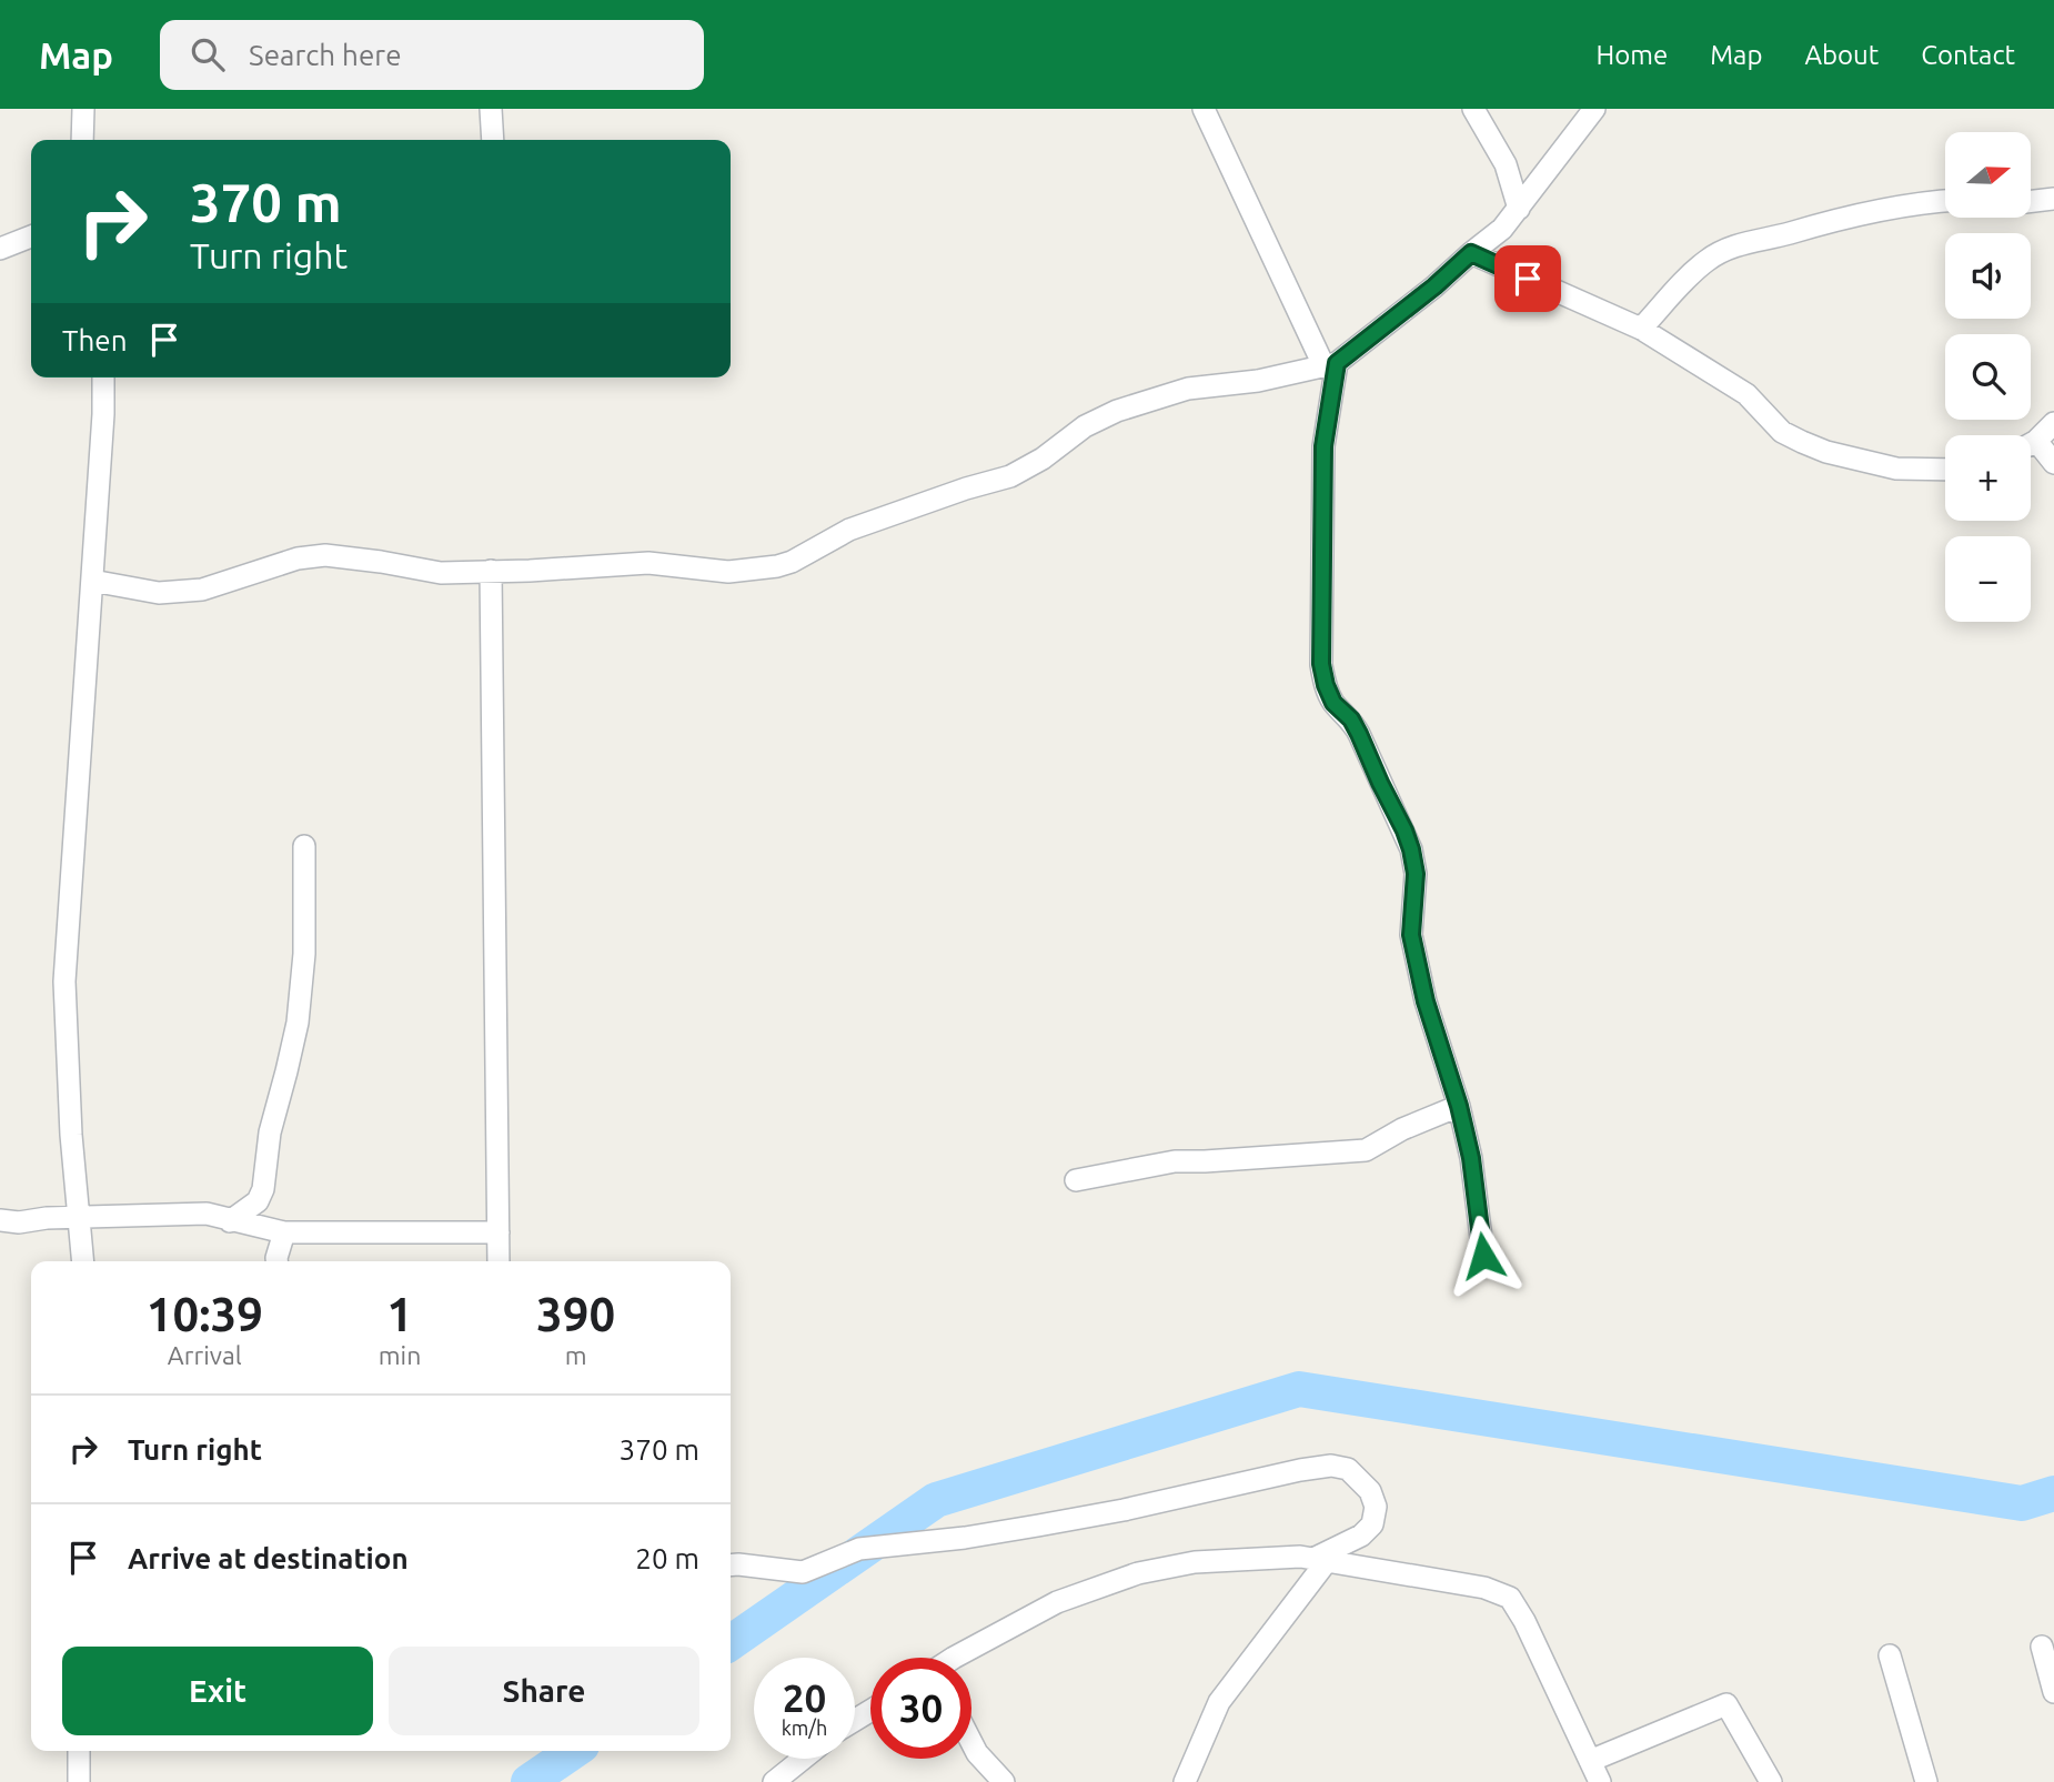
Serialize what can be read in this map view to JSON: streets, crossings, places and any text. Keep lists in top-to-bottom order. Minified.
{"north":"right","page":{"header":"Map","search":"Search here","nav":["Home","Map","About","Contact"],"map_buttons":["+","−"],"turn":["370 m","Turn right"],"then":"Then","eta":["10:39","Arrival","1","min","390","m"],"list":[{"name":"Turn right","value":"370 m"},{"name":"Arrive at destination","value":"20 m"}],"buttons":["Exit","Share"],"speed":"20 km/h","limit":"30"}}
